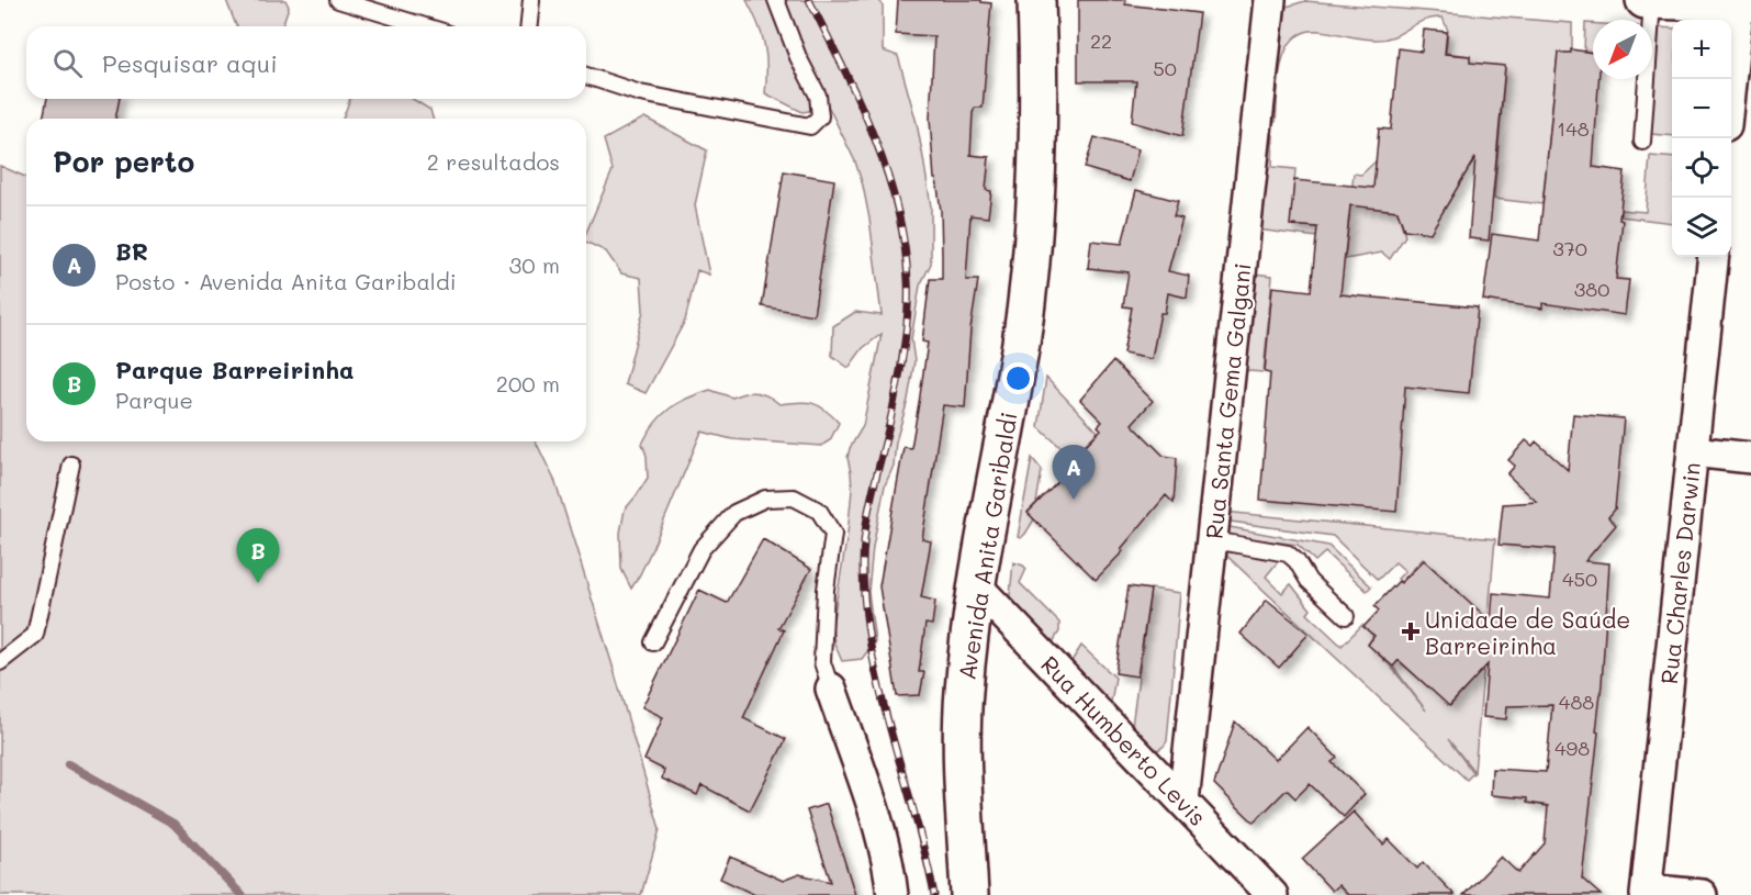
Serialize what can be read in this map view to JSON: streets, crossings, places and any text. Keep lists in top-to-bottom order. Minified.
{"streets":{"main road":["Avenida Anita Garibaldi"],"street":["Rua Santa Gema Galgani","Rua Charles Darwin","Rua Humberto Levis"]},"crossings":[["Rua Santa Gema Galgani","Rua Humberto Levis"],["Avenida Anita Garibaldi","Rua Humberto Levis"]],"places":{"health":["Unidade de Saúde Barreirinha"]},"house_numbers":["22","50","148","370","380","450","488","498"],"north":"bottom left","page":{"map_buttons":["+","−"],"search":"Pesquisar aqui","heading":["Por perto","2 resultados"],"list":[{"mark":"A","name":"BR","note":"Posto · Avenida Anita Garibaldi","value":"30 m"},{"mark":"B","name":"Parque Barreirinha","note":"Parque","value":"200 m"}],"pins":["A","B"]}}
